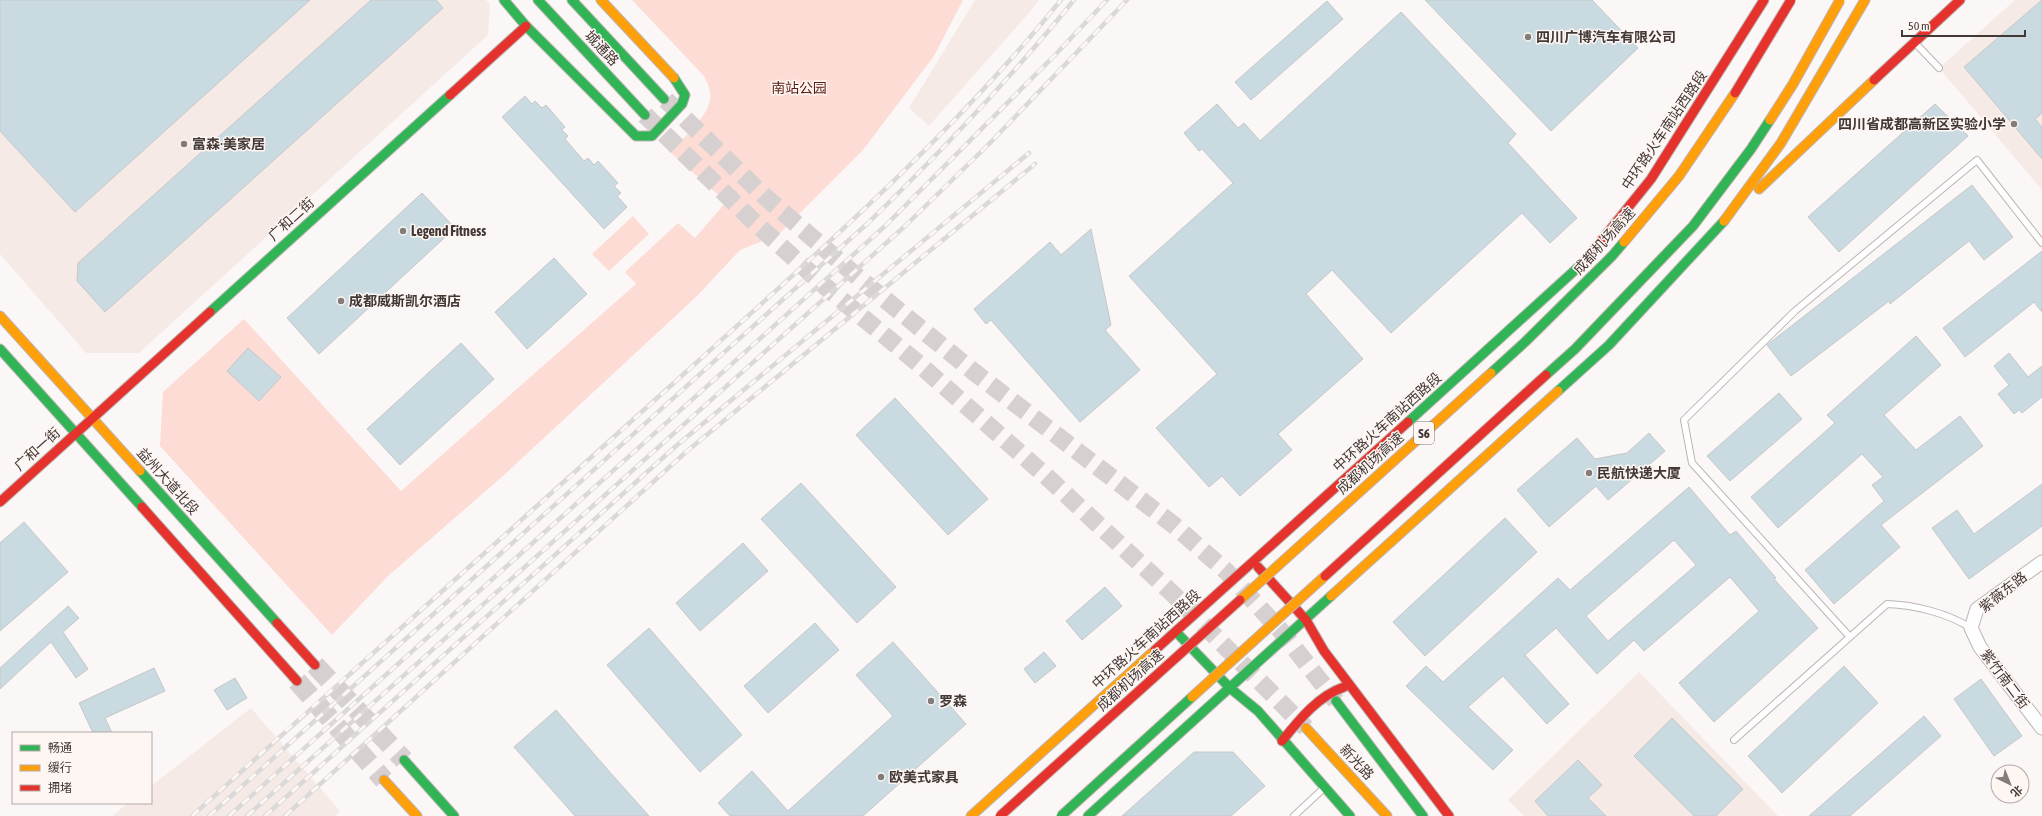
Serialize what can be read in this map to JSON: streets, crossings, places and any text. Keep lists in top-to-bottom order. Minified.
{"streets":{"main road":["城通路","中环路火车南站西路段","广和二街","成都机场高速","S6","广和一街","益州大道北段","新光路"],"street":["紫薇东路","紫竹南二街"]},"crossings":[["广和二街","广和一街"],["广和二街","益州大道北段"],["紫薇东路","紫竹南二街"]],"parks":["南站公园"],"places":["四川广博汽车有限公司","四川省成都高新区实验小学","富森·美家居","Legend Fitness","成都威斯凯尔酒店","民航快递大厦","罗森","欧美式家具"],"legend":["畅通","缓行","拥堵"],"scale_bar":"50 m","north":"bottom right"}
